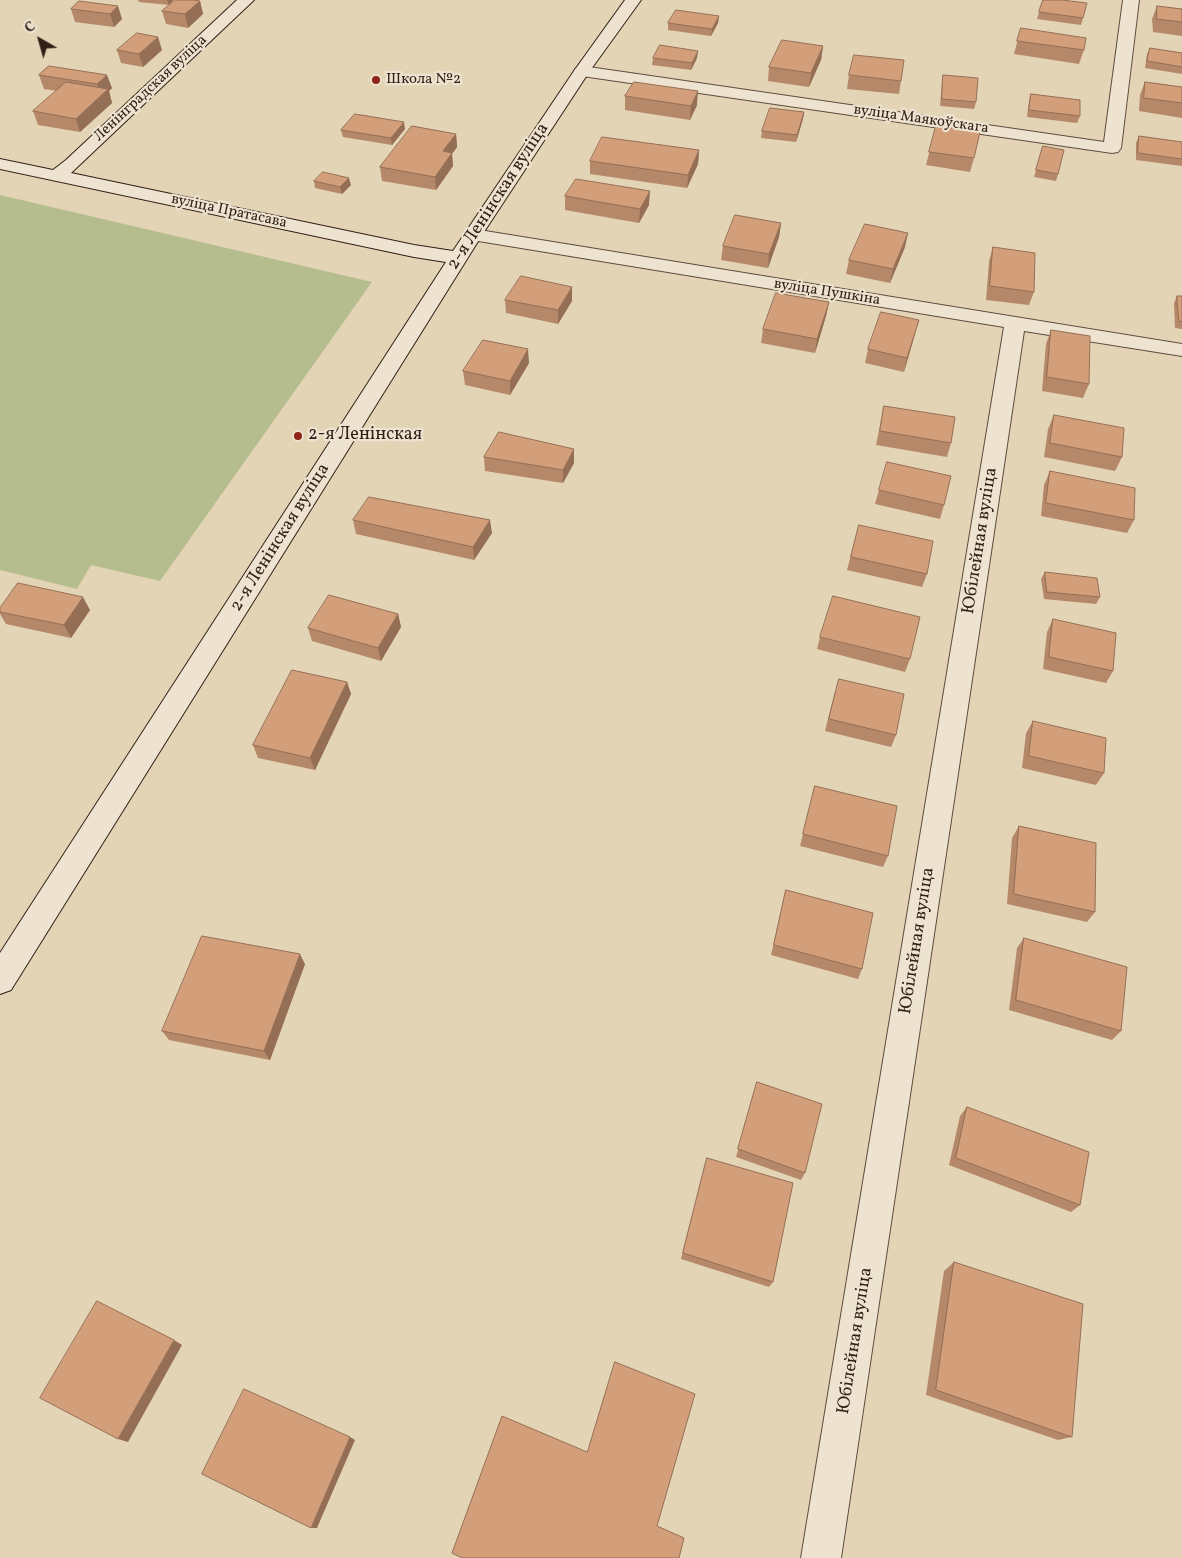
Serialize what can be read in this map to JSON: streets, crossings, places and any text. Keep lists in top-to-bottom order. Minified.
{"streets":{"street":["Ленінградская вуліца","вуліца Маякоўскага","2-я Ленінская вуліца","вуліца Пратасава","вуліца Пушкіна","Юбілейная вуліца"]},"crossings":[["Ленінградская вуліца","вуліца Пратасава"],["вуліца Маякоўскага","2-я Ленінская вуліца"],["2-я Ленінская вуліца","вуліца Пратасава"],["2-я Ленінская вуліца","вуліца Пушкіна"],["вуліца Пушкіна","Юбілейная вуліца"]],"places":["Школа №2","2-я Ленінская"],"north":"top left"}
